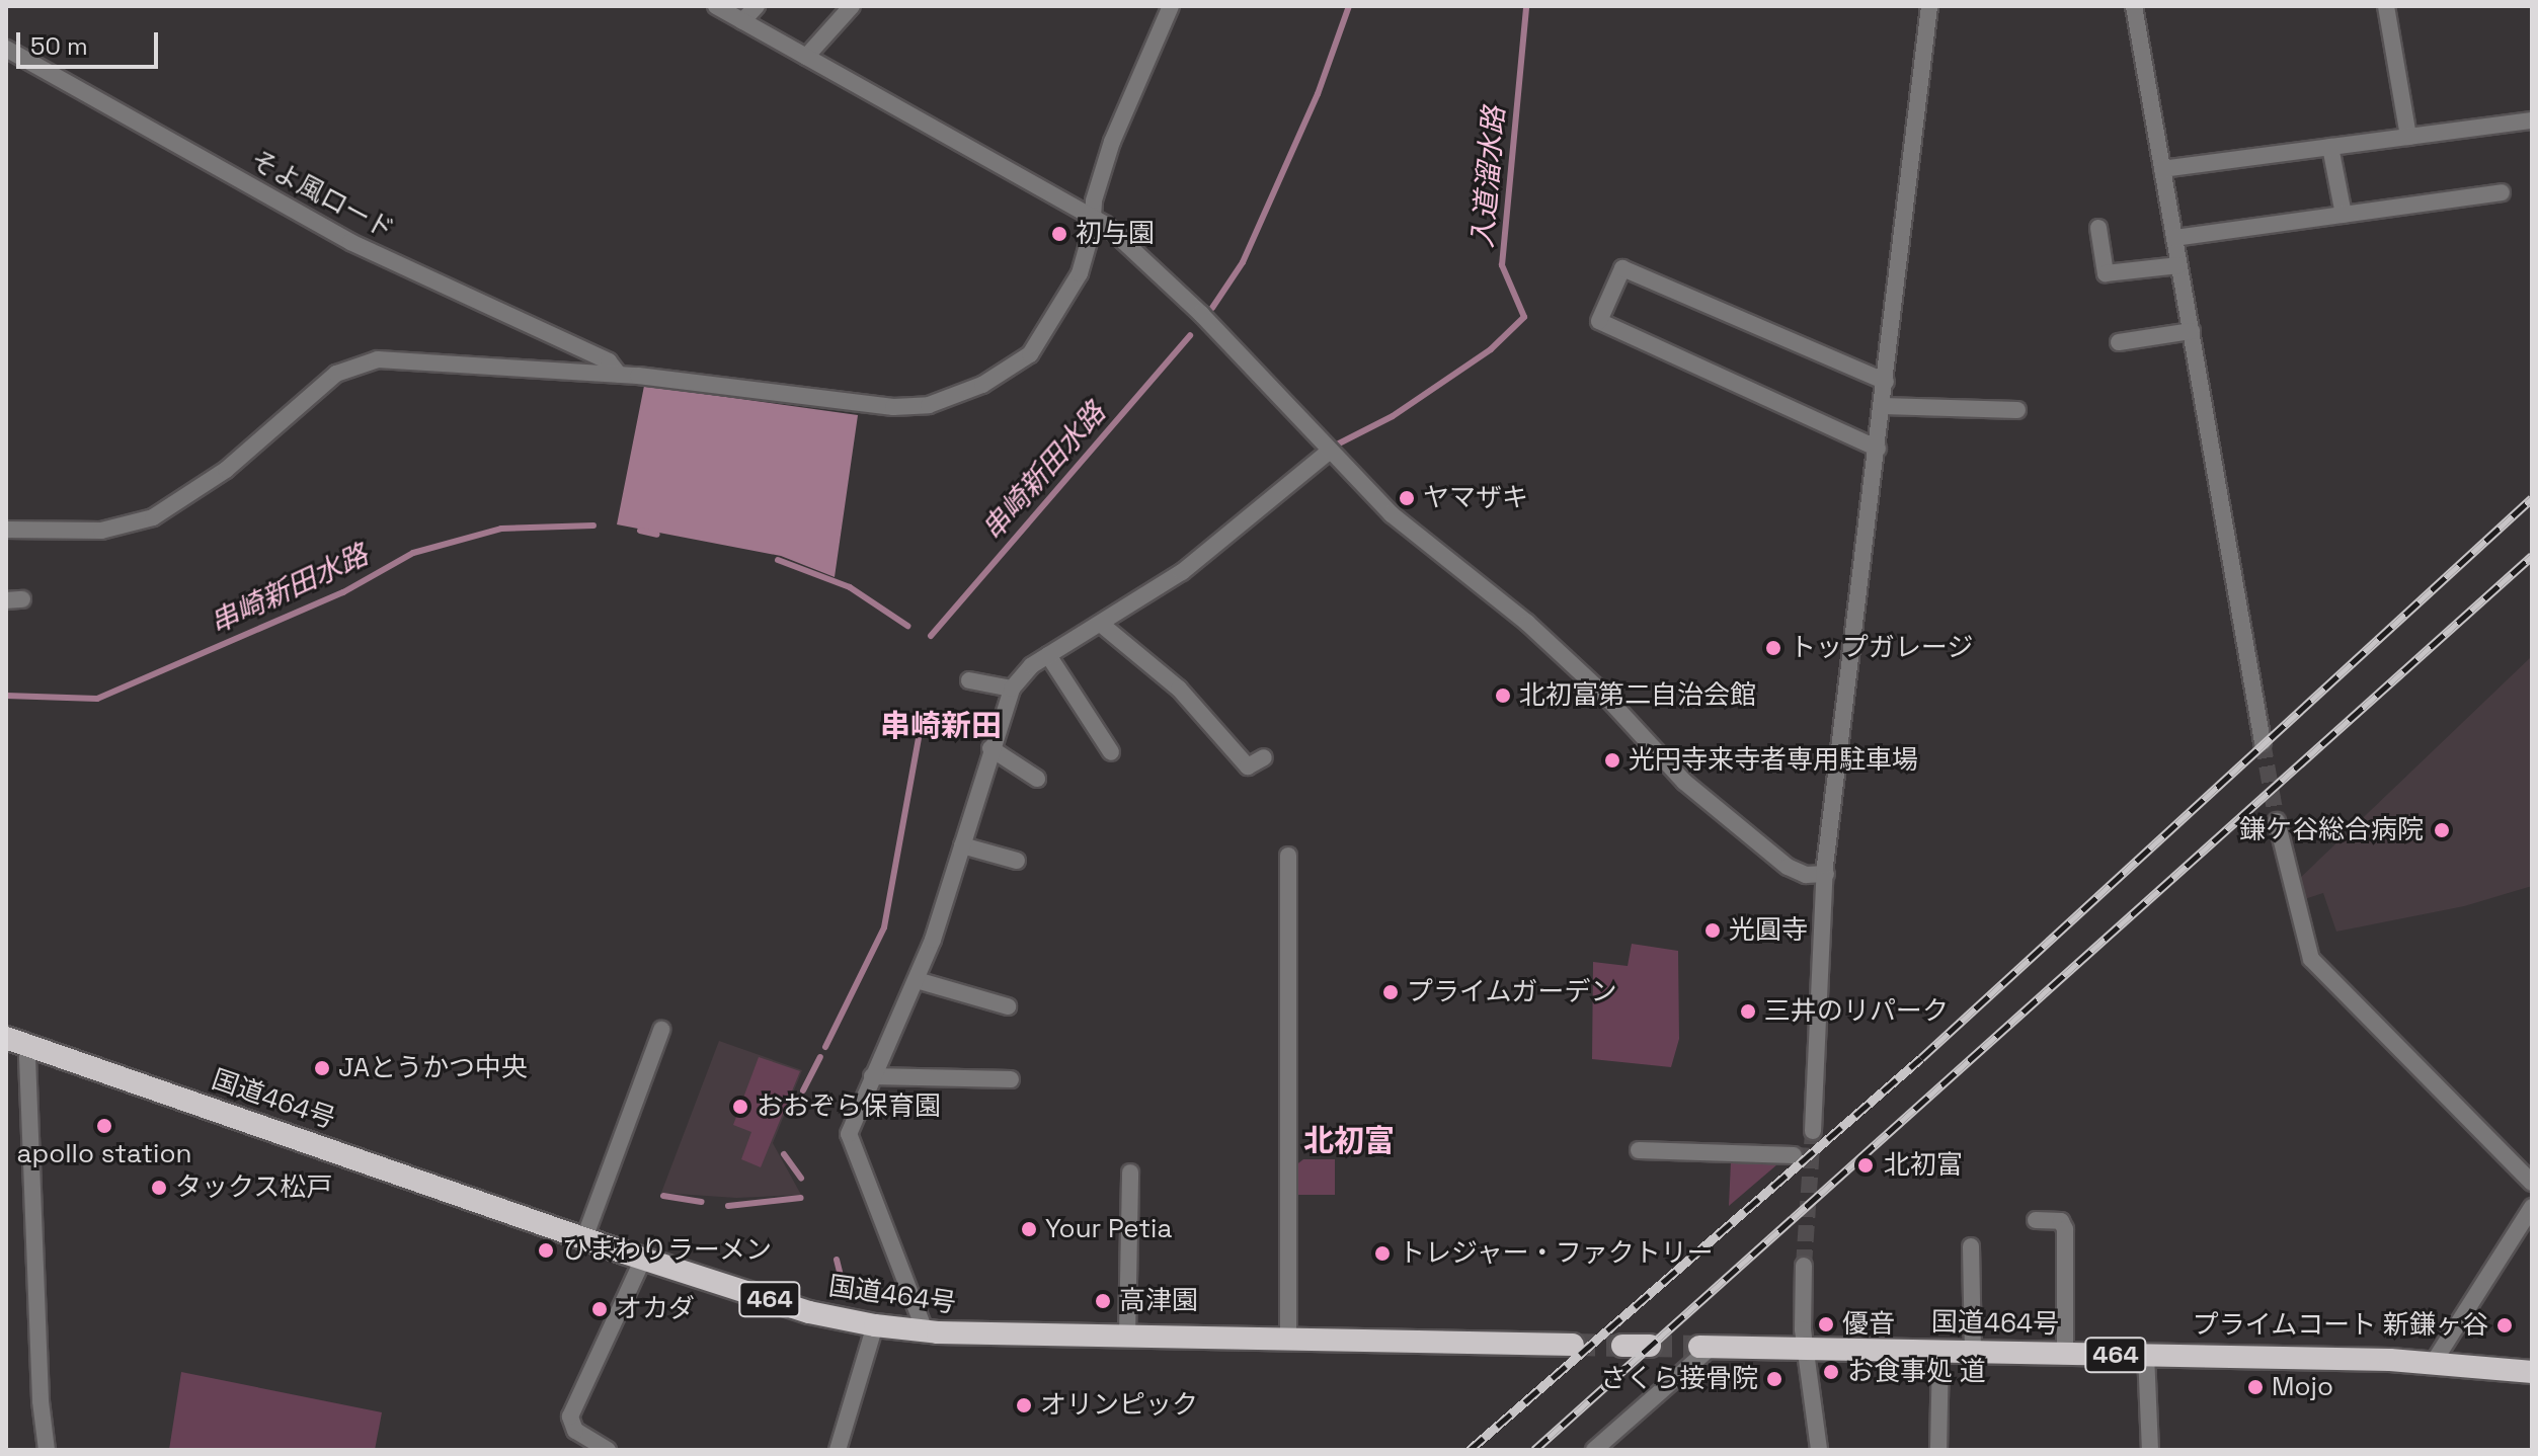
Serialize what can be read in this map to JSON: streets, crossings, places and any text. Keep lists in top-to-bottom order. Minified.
{"streets":{"highway":["国道464号","464"],"street":["そよ風ロード"]},"districts":["串崎新田","北初富"],"water":["入道溜水路","串崎新田水路"],"places":["初与園","ヤマザキ","トップガレージ","北初富第二自治会館","光円寺来寺者専用駐車場","鎌ケ谷総合病院","光圓寺","プライムガーデン","三井のリパーク","JAとうかつ中央","おおぞら保育園","apollo station","北初富","タックス松戸","Your Petia","ひまわりラーメン","トレジャー・ファクトリー","高津園","オカダ","優音","プライムコート 新鎌ヶ谷","お食事処 道","さくら接骨院","Mojo","オリンピック"],"scale_bar":"50 m"}
